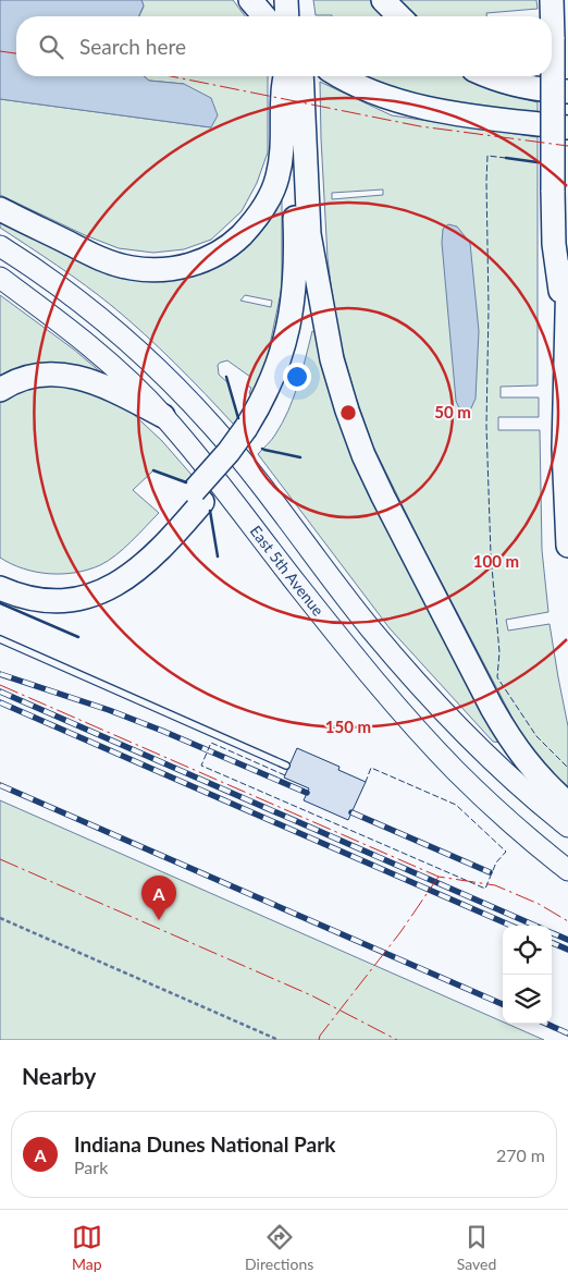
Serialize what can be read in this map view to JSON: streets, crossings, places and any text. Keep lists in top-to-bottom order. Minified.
{"streets":{"main road":["East 5th Avenue"]},"page":{"search":"Search here","pins":"A","heading":"Nearby","list":[{"mark":"A","name":"Indiana Dunes National Park","note":"Park","value":"270 m"}],"nav":["Map","Directions","Saved"]},"rings":["50 m","100 m","150 m"]}
